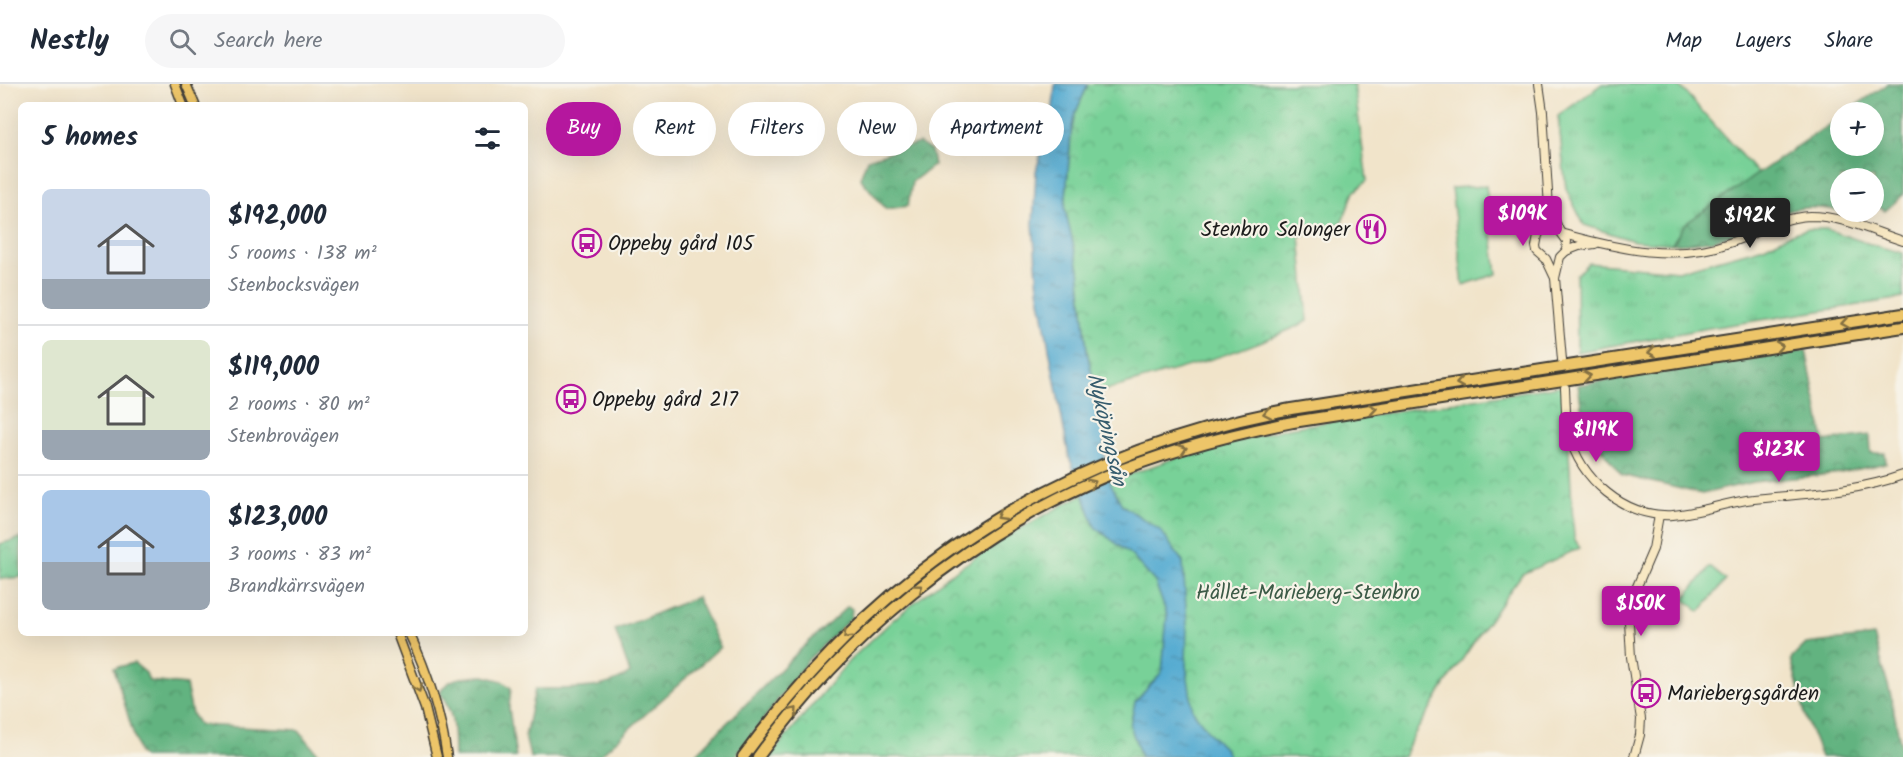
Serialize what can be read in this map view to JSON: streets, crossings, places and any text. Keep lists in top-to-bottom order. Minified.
{"water":["Nyköpingsån"],"parks":["Hållet-Marieberg-Stenbro"],"places":{"restaurant":["Stenbro Salonger"],"bus stop":["Oppeby gård 105","Oppeby gård 217","Mariebergsgården"]},"page":{"header":"Nestly","search":"Search here","nav":["Map","Layers","Share"],"map_buttons":["+","−"],"chip":["Buy","Rent","Filters","New","Apartment"],"heading":"5 homes","list":[{"name":"$192,000","note":"5 rooms · 138 m² · Stenbocksvägen"},{"name":"$119,000","note":"2 rooms · 80 m² · Stenbrovägen"},{"name":"$123,000","note":"3 rooms · 83 m² · Brandkärrsvägen"}],"price":["$109K","$192K","$119K","$123K","$150K"]}}
